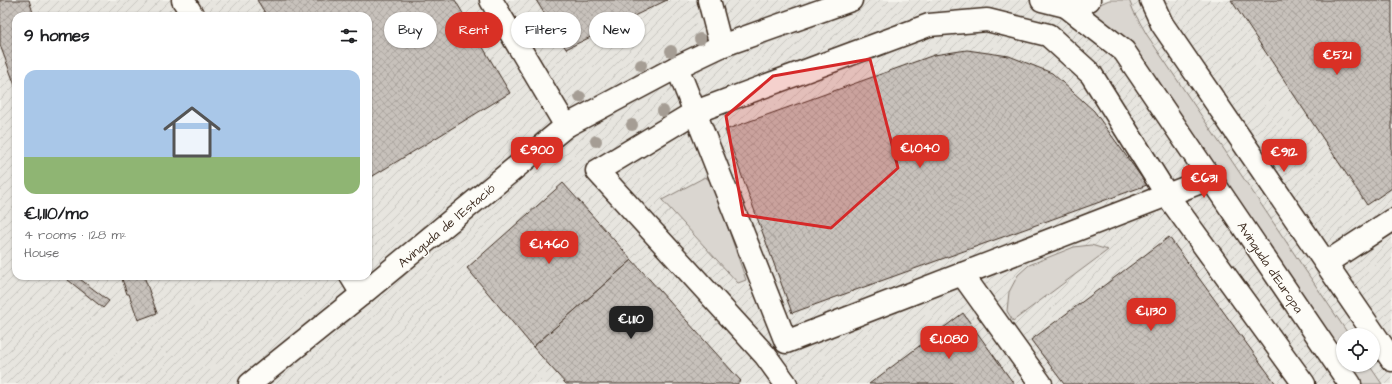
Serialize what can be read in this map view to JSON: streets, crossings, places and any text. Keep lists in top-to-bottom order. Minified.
{"streets":{"street":["Avinguda de l'Estació","Avinguda d'Europa"]},"page":{"chip":["Buy","Rent","Filters","New"],"heading":"9 homes","price":["€521","€1,040","€900","€912","€631","€1,460","€1,130","€1,110","€1,080"],"list":[{"name":"€1,110/mo","note":"4 rooms · 128 m² · House"}]}}
